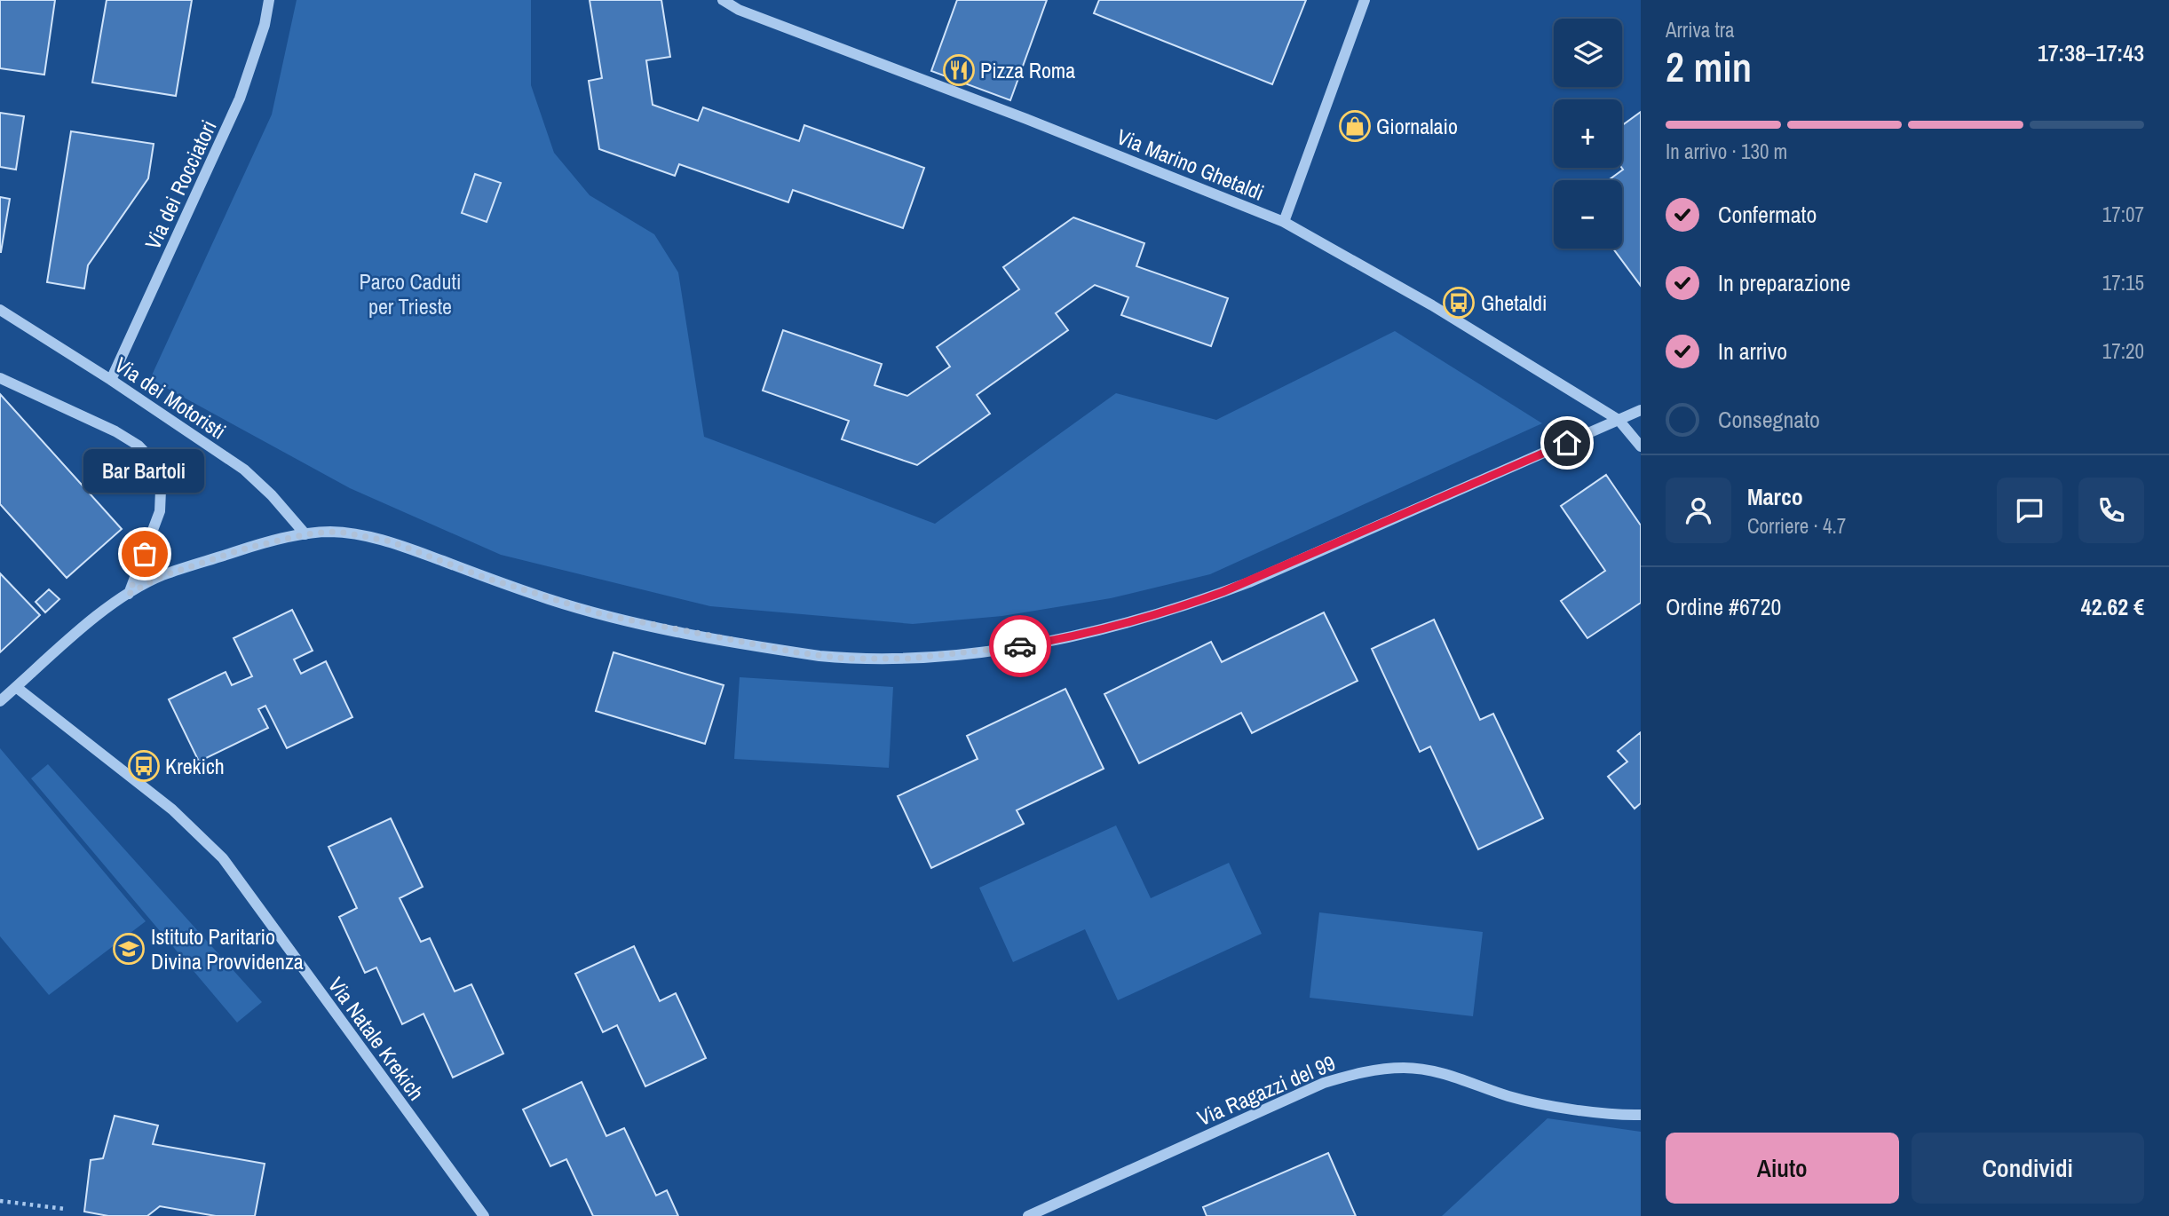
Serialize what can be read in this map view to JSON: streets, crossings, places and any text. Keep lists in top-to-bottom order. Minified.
{"streets":{"street":["Via Marino Ghetaldi","Via dei Rocciatori","Via dei Motoristi","Via Natale Krekich","Via Ragazzi del 99"]},"crossings":[["Via dei Rocciatori","Via dei Motoristi"]],"parks":["Parco Caduti per Trieste"],"places":{"restaurant":["Pizza Roma"],"shop":["Giornalaio"],"bus stop":["Ghetaldi","Krekich"],"other":["Bar Bartoli"],"school or university":["Istituto Paritario Divina Provvidenza"]},"page":{"heading":["2 min","Arriva tra","17:38–17:43"],"panel":["Marco","Corriere · 4.7","Ordine #6720","42.62 €"],"map_buttons":["+","−"],"bar":"In arrivo · 130 m","list":[["Confermato","17:07"],["In preparazione","17:15"],["In arrivo","17:20"],"Consegnato"],"bubble":"Bar Bartoli","buttons":["Aiuto","Condividi"]}}
